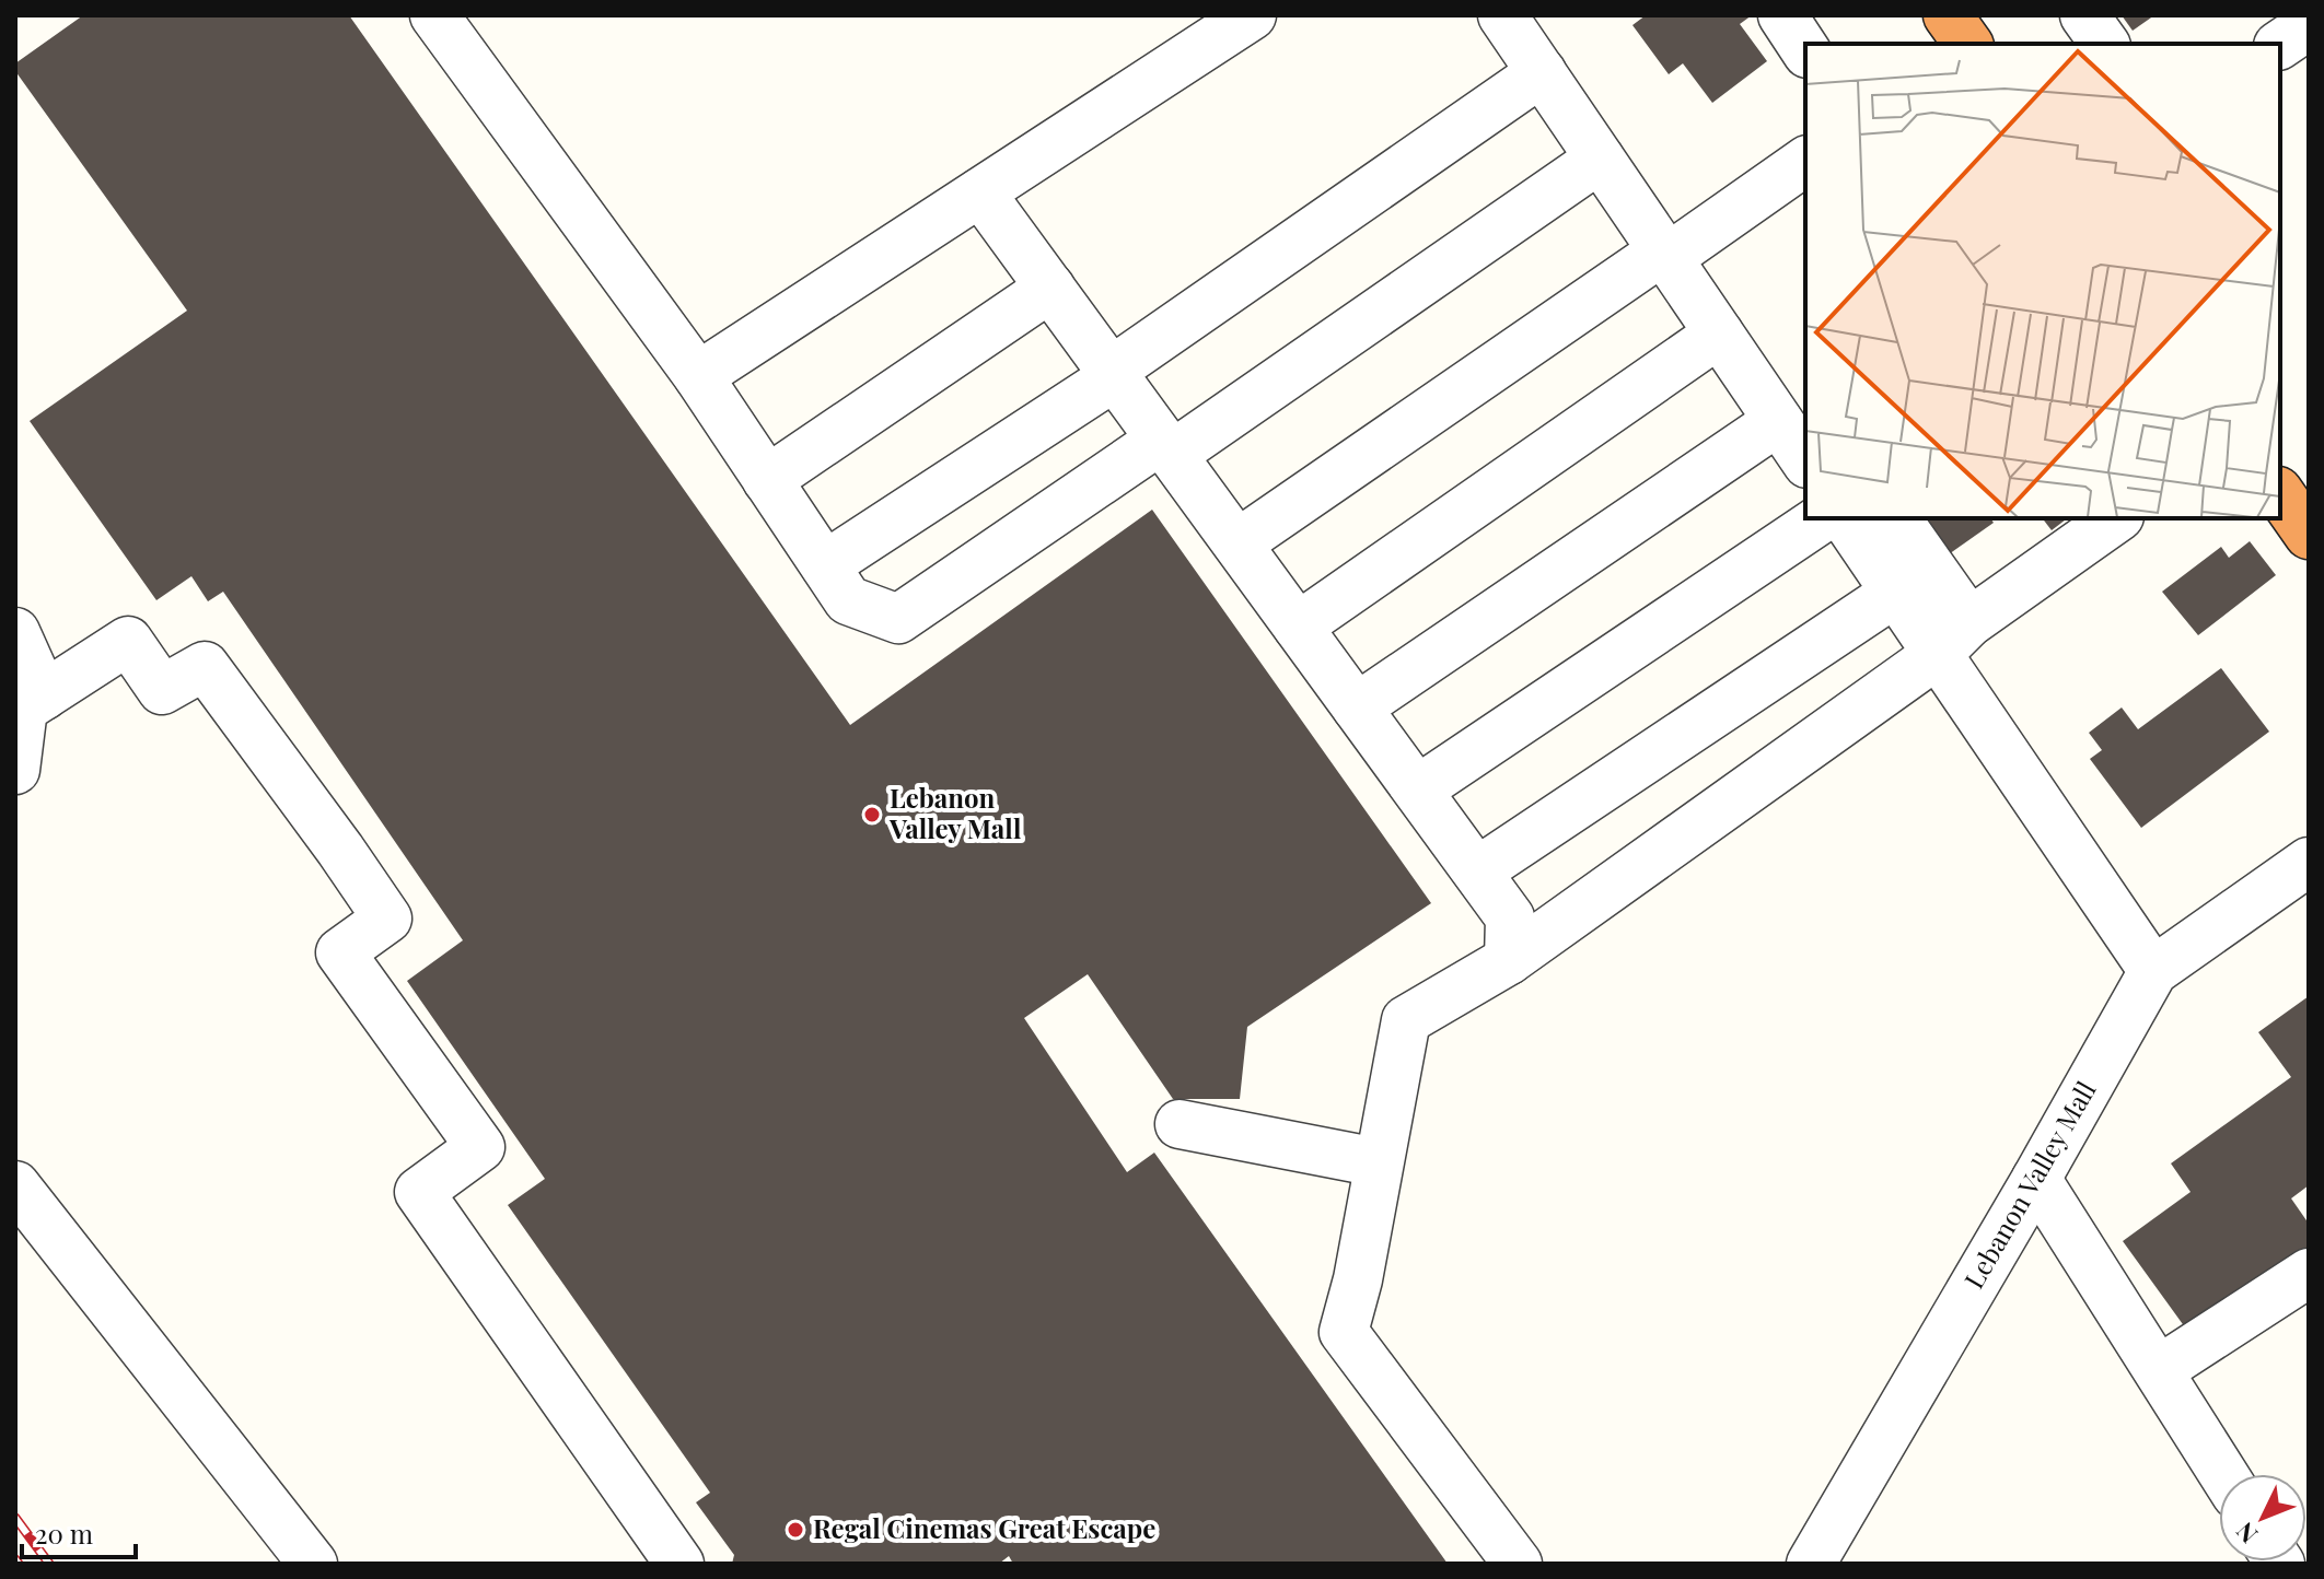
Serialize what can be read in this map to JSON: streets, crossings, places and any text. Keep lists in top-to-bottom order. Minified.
{"streets":{"lane":["Lebanon Valley Mall"]},"places":["Lebanon Valley Mall","Regal Cinemas Great Escape"],"scale_bar":"20 m","north":"bottom left"}
